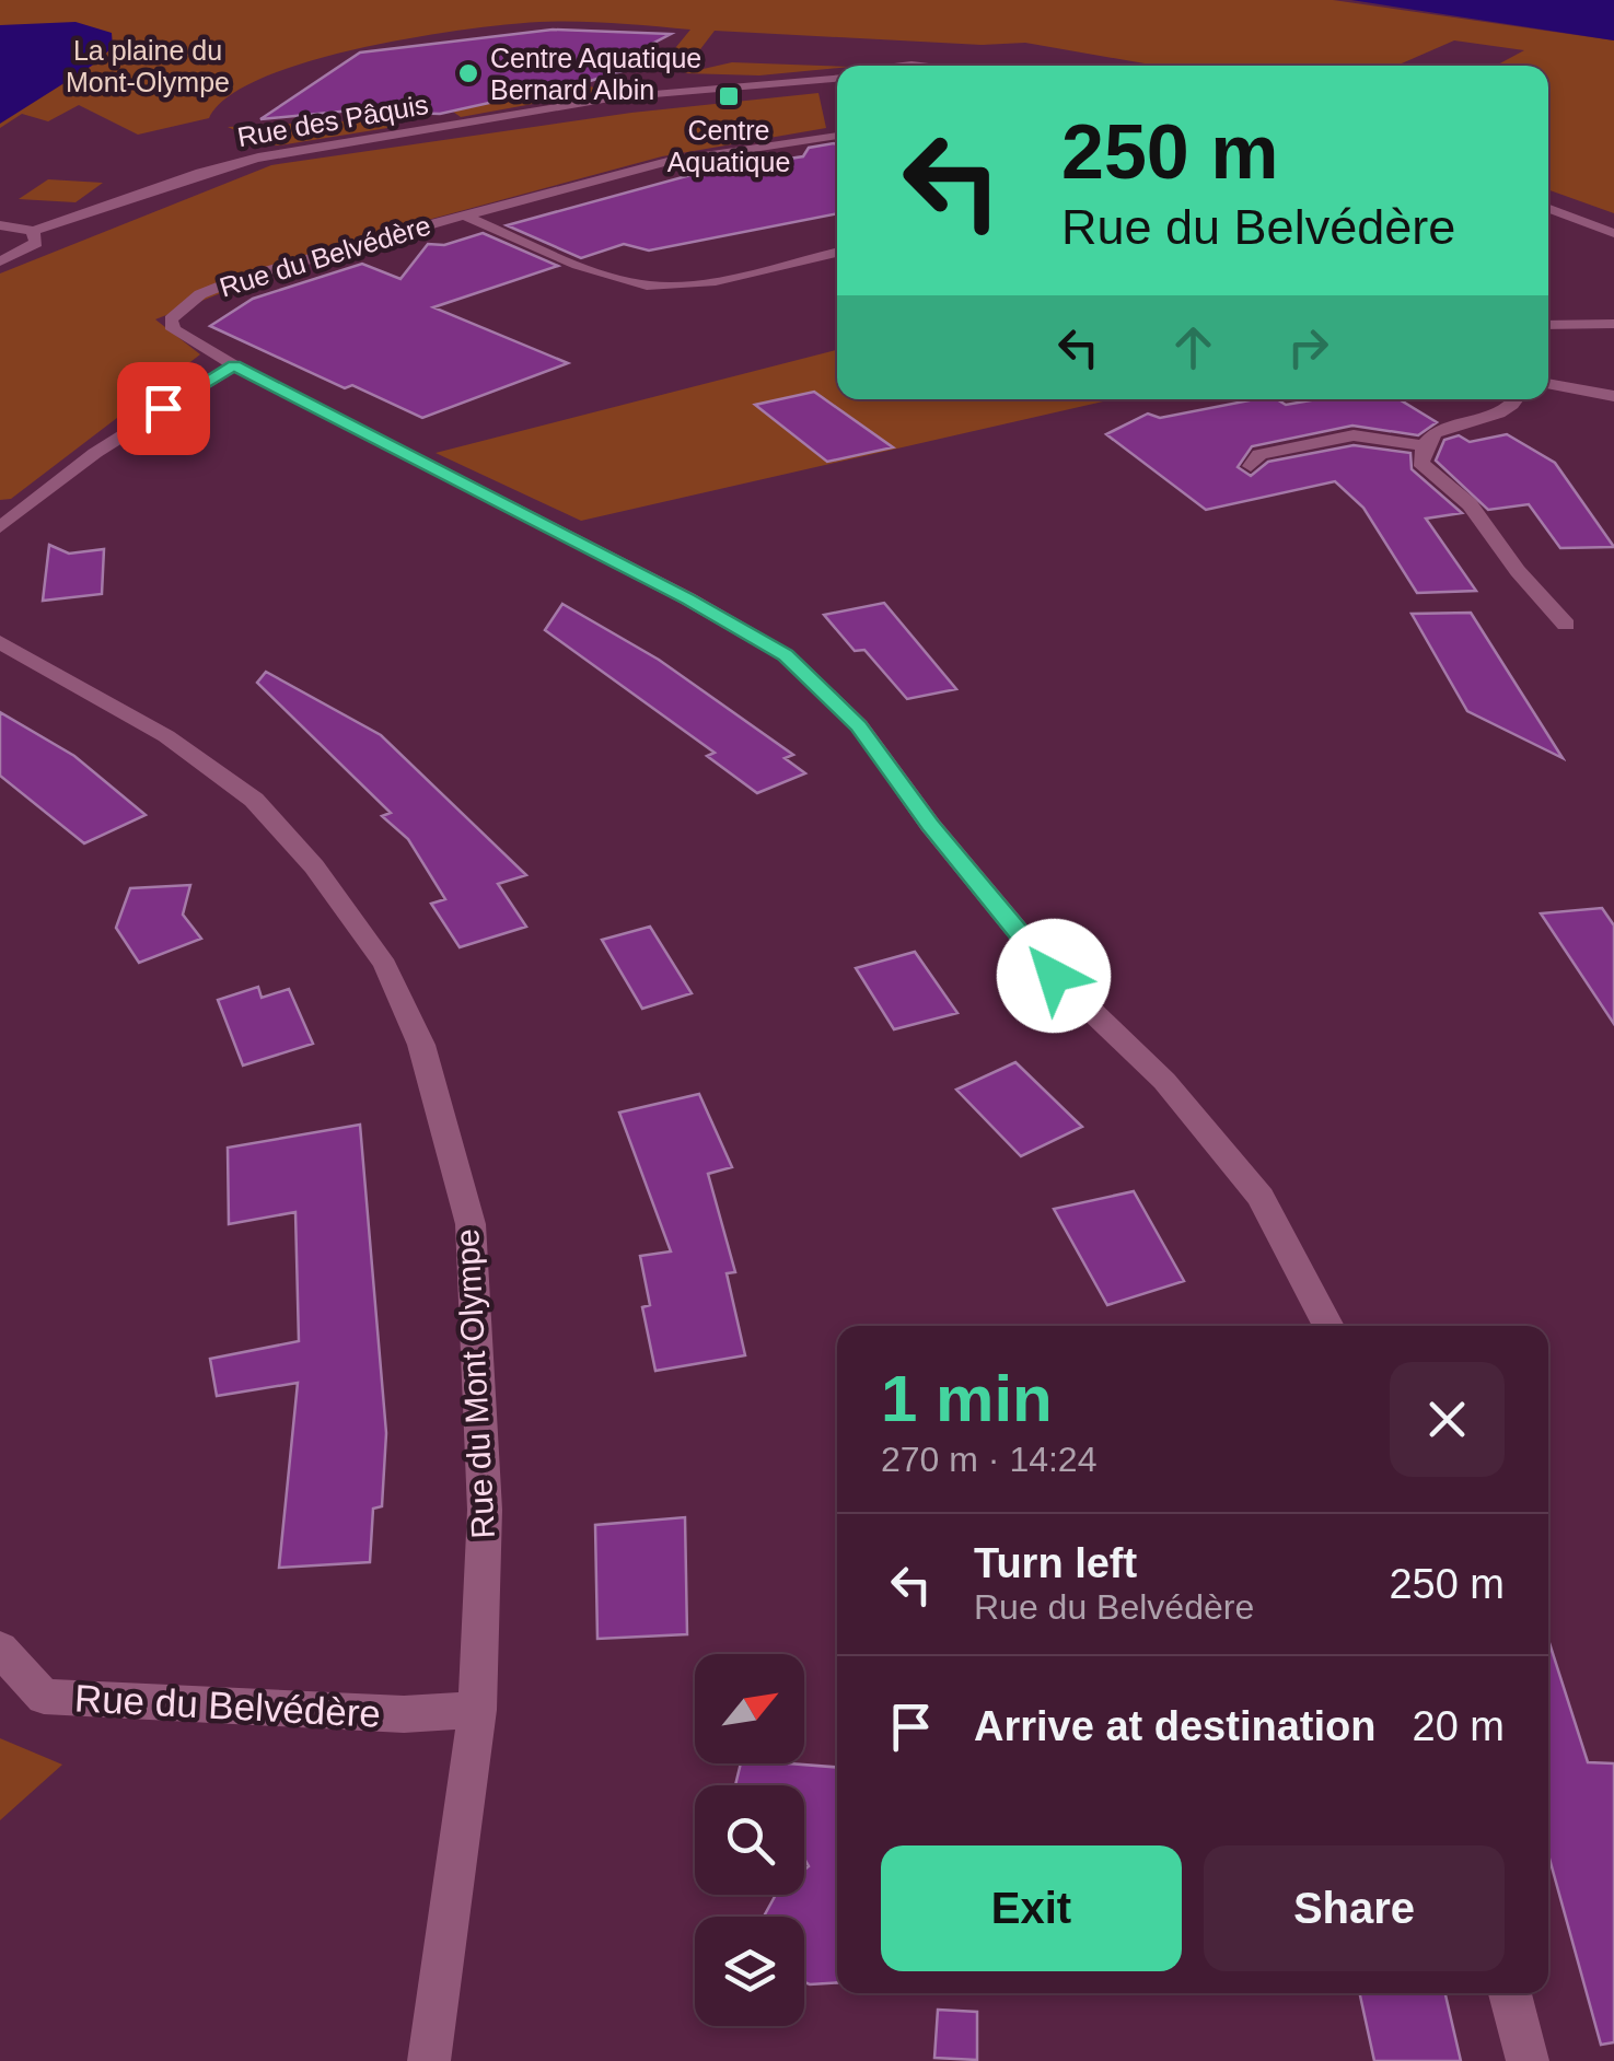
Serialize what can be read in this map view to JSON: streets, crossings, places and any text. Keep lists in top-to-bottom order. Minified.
{"streets":{"street":["Rue des Pâquis","Rue du Belvédère","Rue du Mont Olympe"]},"crossings":[["Rue du Belvédère","Rue du Mont Olympe"]],"parks":["La plaine du Mont-Olympe"],"places":{"other":["Centre Aquatique Bernard Albin"],"transit":["Centre Aquatique"]},"north":"top right","page":{"turn":["250 m","Rue du Belvédère"],"heading":["1 min","270 m · 14:24"],"list":[{"name":"Turn left","note":"Rue du Belvédère","value":"250 m"},{"name":"Arrive at destination","value":"20 m"}],"buttons":["Exit","Share"]}}
